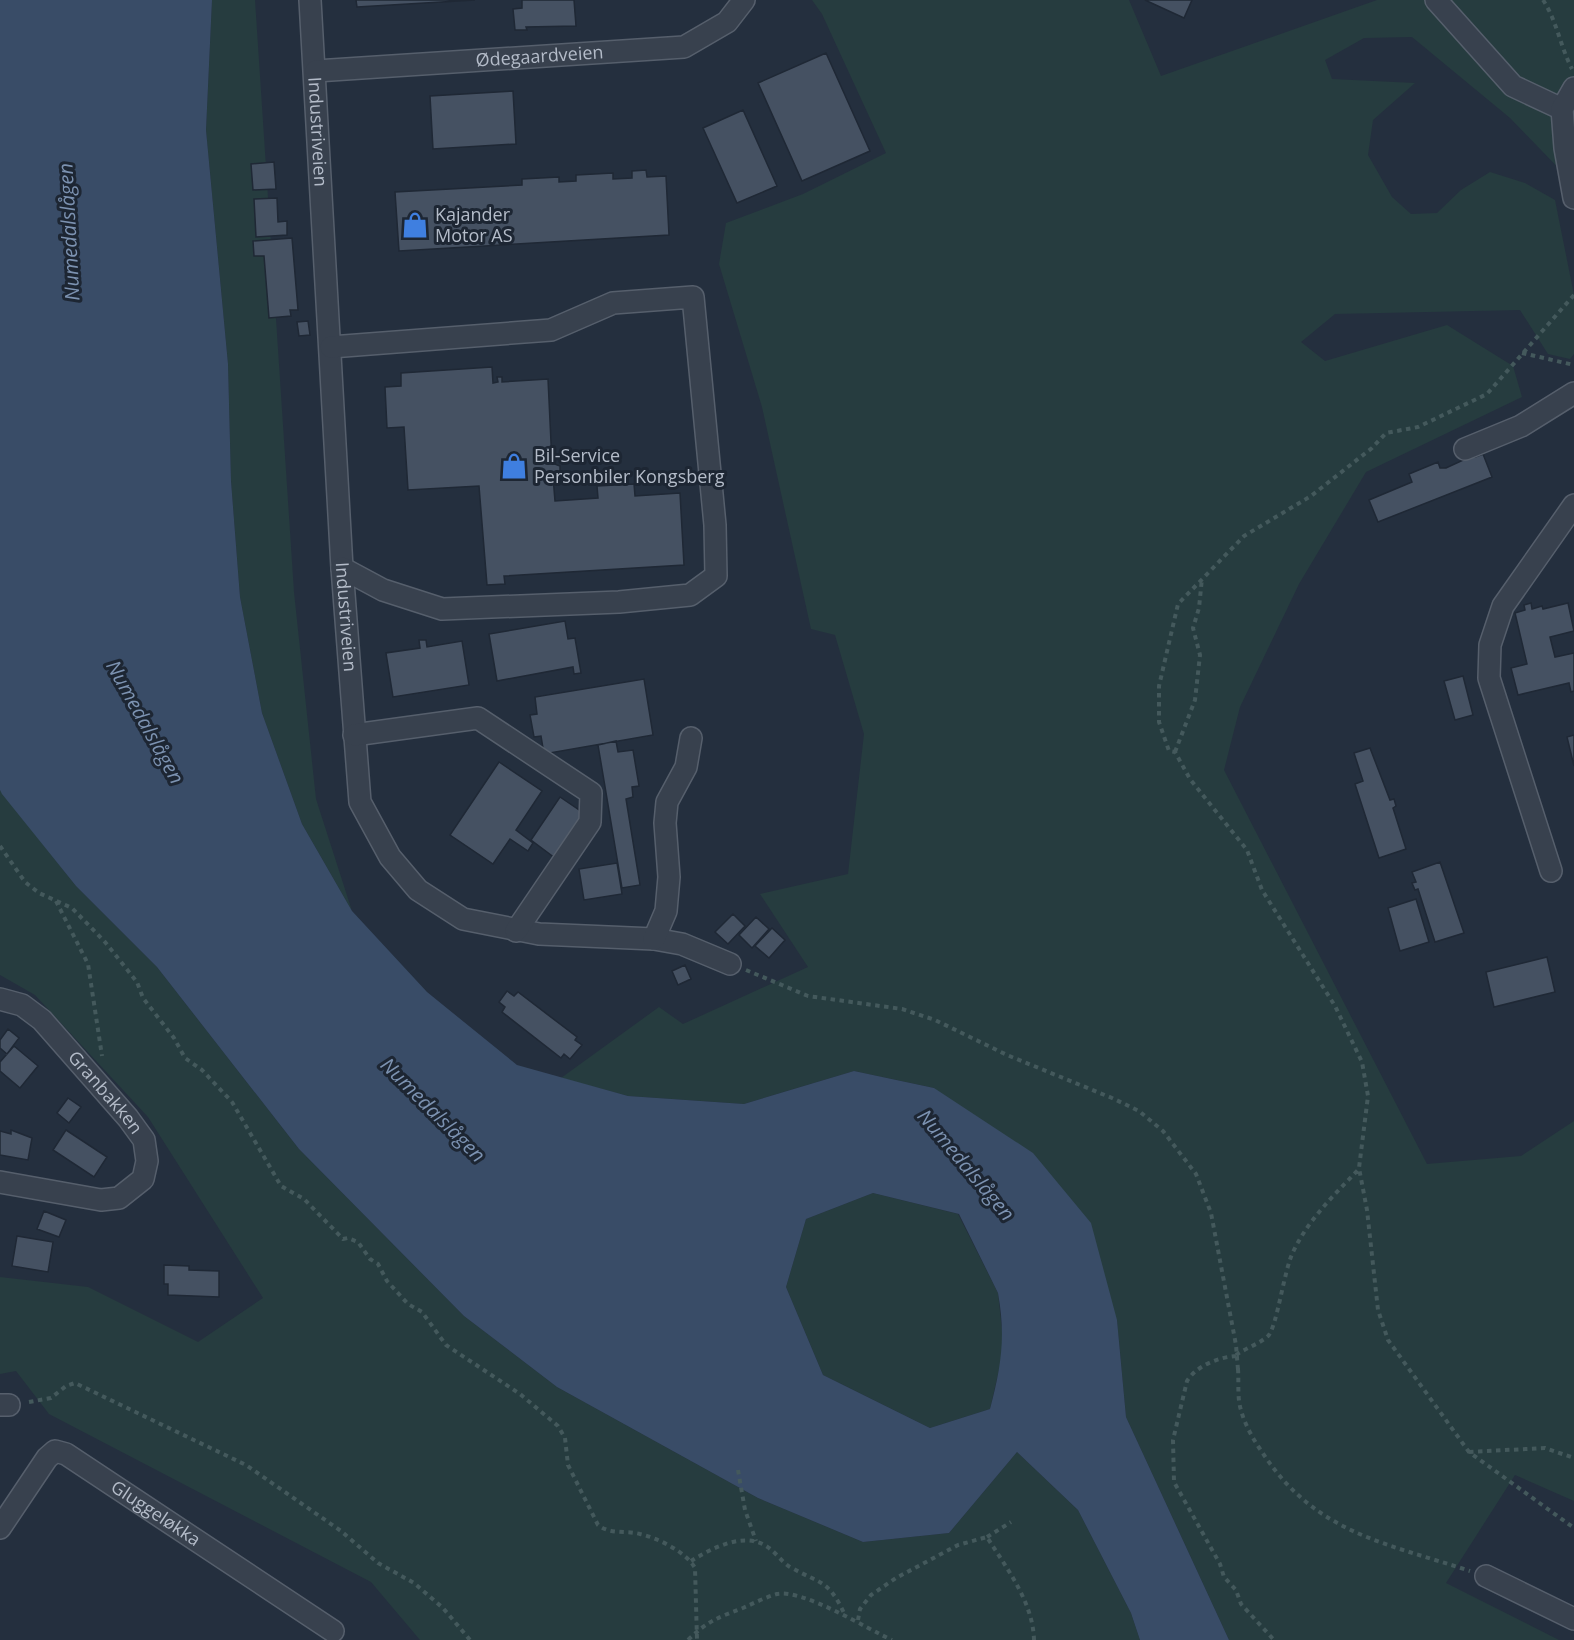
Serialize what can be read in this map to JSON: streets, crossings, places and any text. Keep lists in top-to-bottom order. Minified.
{"streets":{"street":["Ødegaardveien","Industriveien","Granbakken","Gluggeløkka"]},"crossings":[["Ødegaardveien","Industriveien"]],"water":["Numedalslågen"],"places":{"shop":["Kajander Motor AS","Bil-Service Personbiler Kongsberg"]}}
